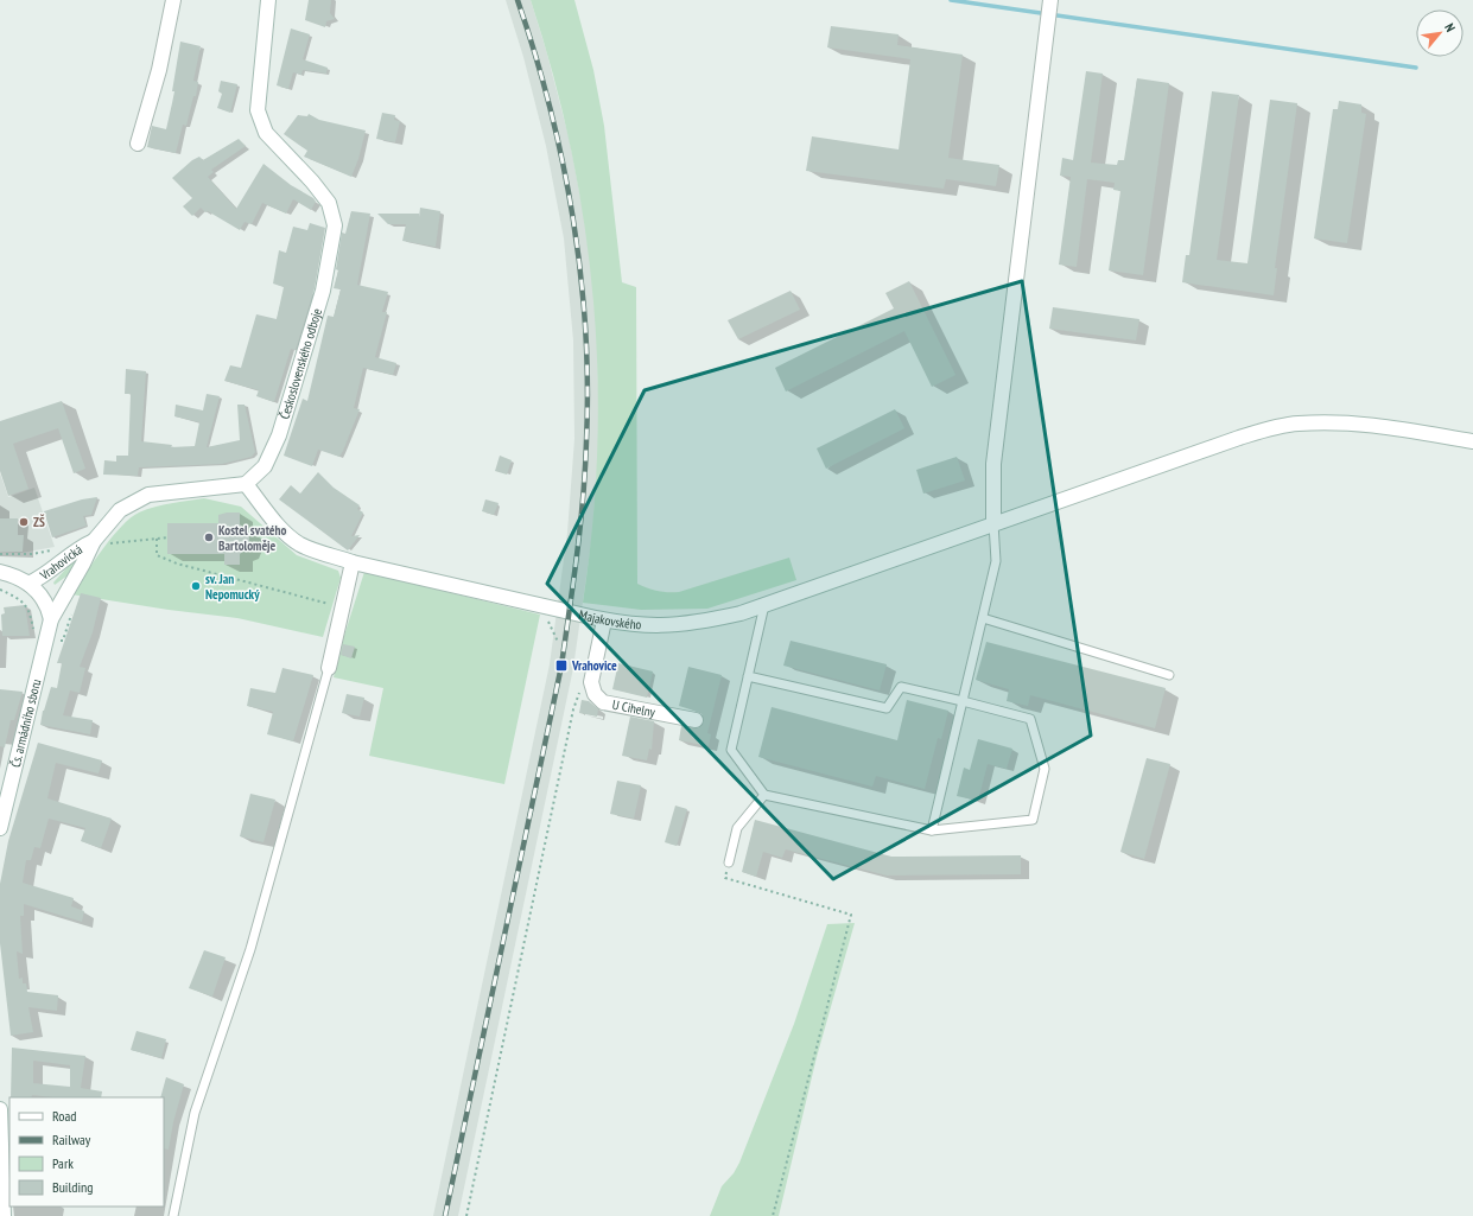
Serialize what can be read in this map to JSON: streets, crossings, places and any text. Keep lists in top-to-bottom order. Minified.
{"streets":{"street":["Československého odboje","Vrahovická","Majakovského","U Cihelny","Čs. armádního sboru"]},"crossings":[["Československého odboje","Majakovského"],["Vrahovická","Čs. armádního sboru"]],"places":{"other":["ZŠ","Kostel svatého Bartoloměje","sv. Jan Nepomucký"],"transit":["Vrahovice"]},"legend":["Road","Railway","Park","Building"],"north":"top right"}
